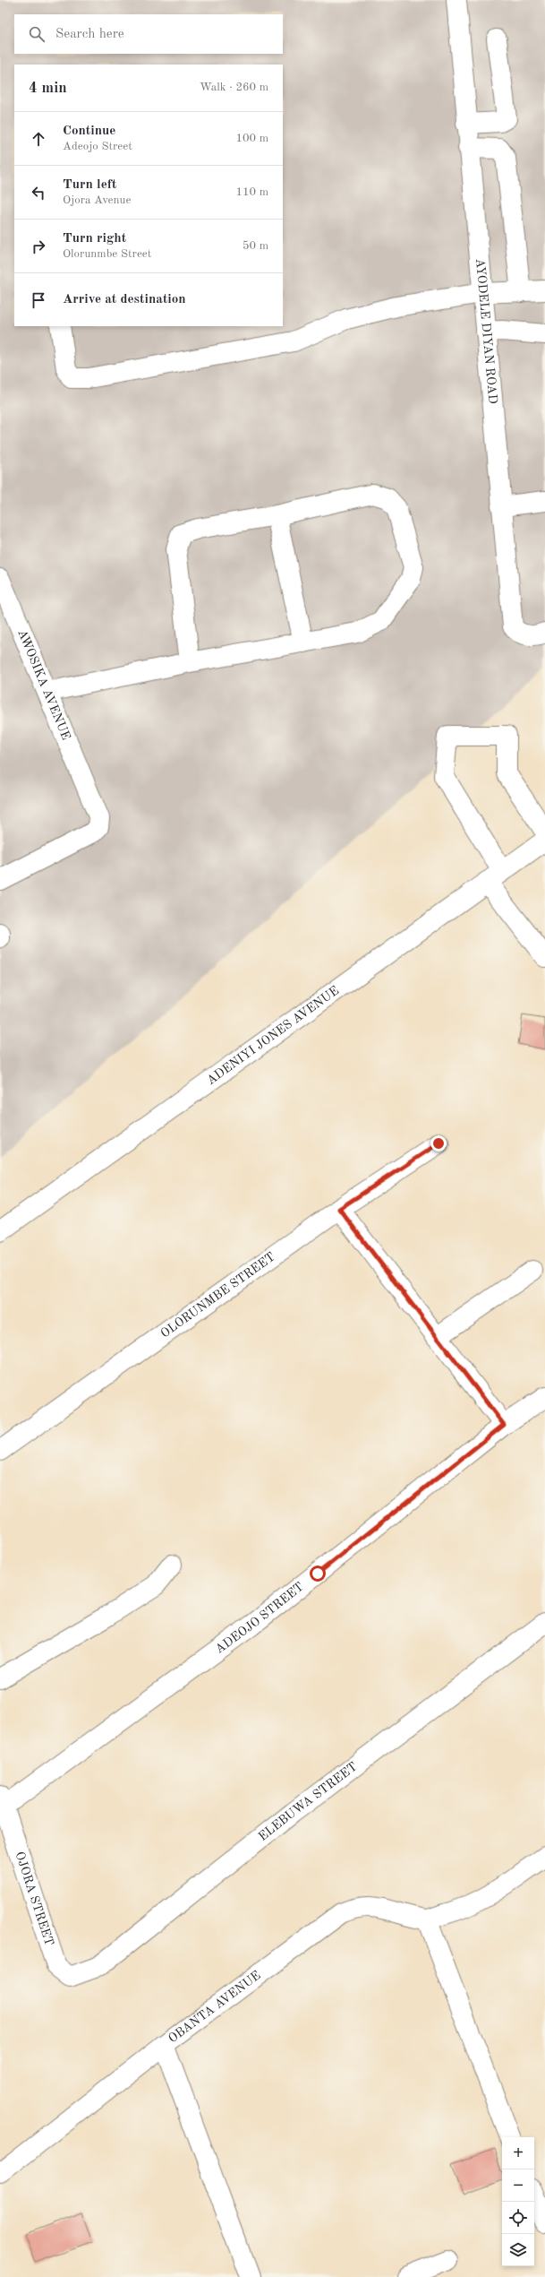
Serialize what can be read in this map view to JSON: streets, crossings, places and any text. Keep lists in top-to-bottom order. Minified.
{"streets":{"street":["AYODELE DIYAN ROAD","AWOSIKA AVENUE","ADENIYI JONES AVENUE","OLORUNMBE STREET","ADEOJO STREET","ELEBUWA STREET","OJORA STREET","OBANTA AVENUE"]},"crossings":[["ADEOJO STREET","OJORA STREET"],["ELEBUWA STREET","OJORA STREET"]],"page":{"search":"Search here","heading":["4 min","Walk · 260 m"],"list":[["Continue","Adeojo Street","100 m"],["Turn left","Ojora Avenue","110 m"],["Turn right","Olorunmbe Street","50 m"],"Arrive at destination"],"map_buttons":["+","−"]}}
